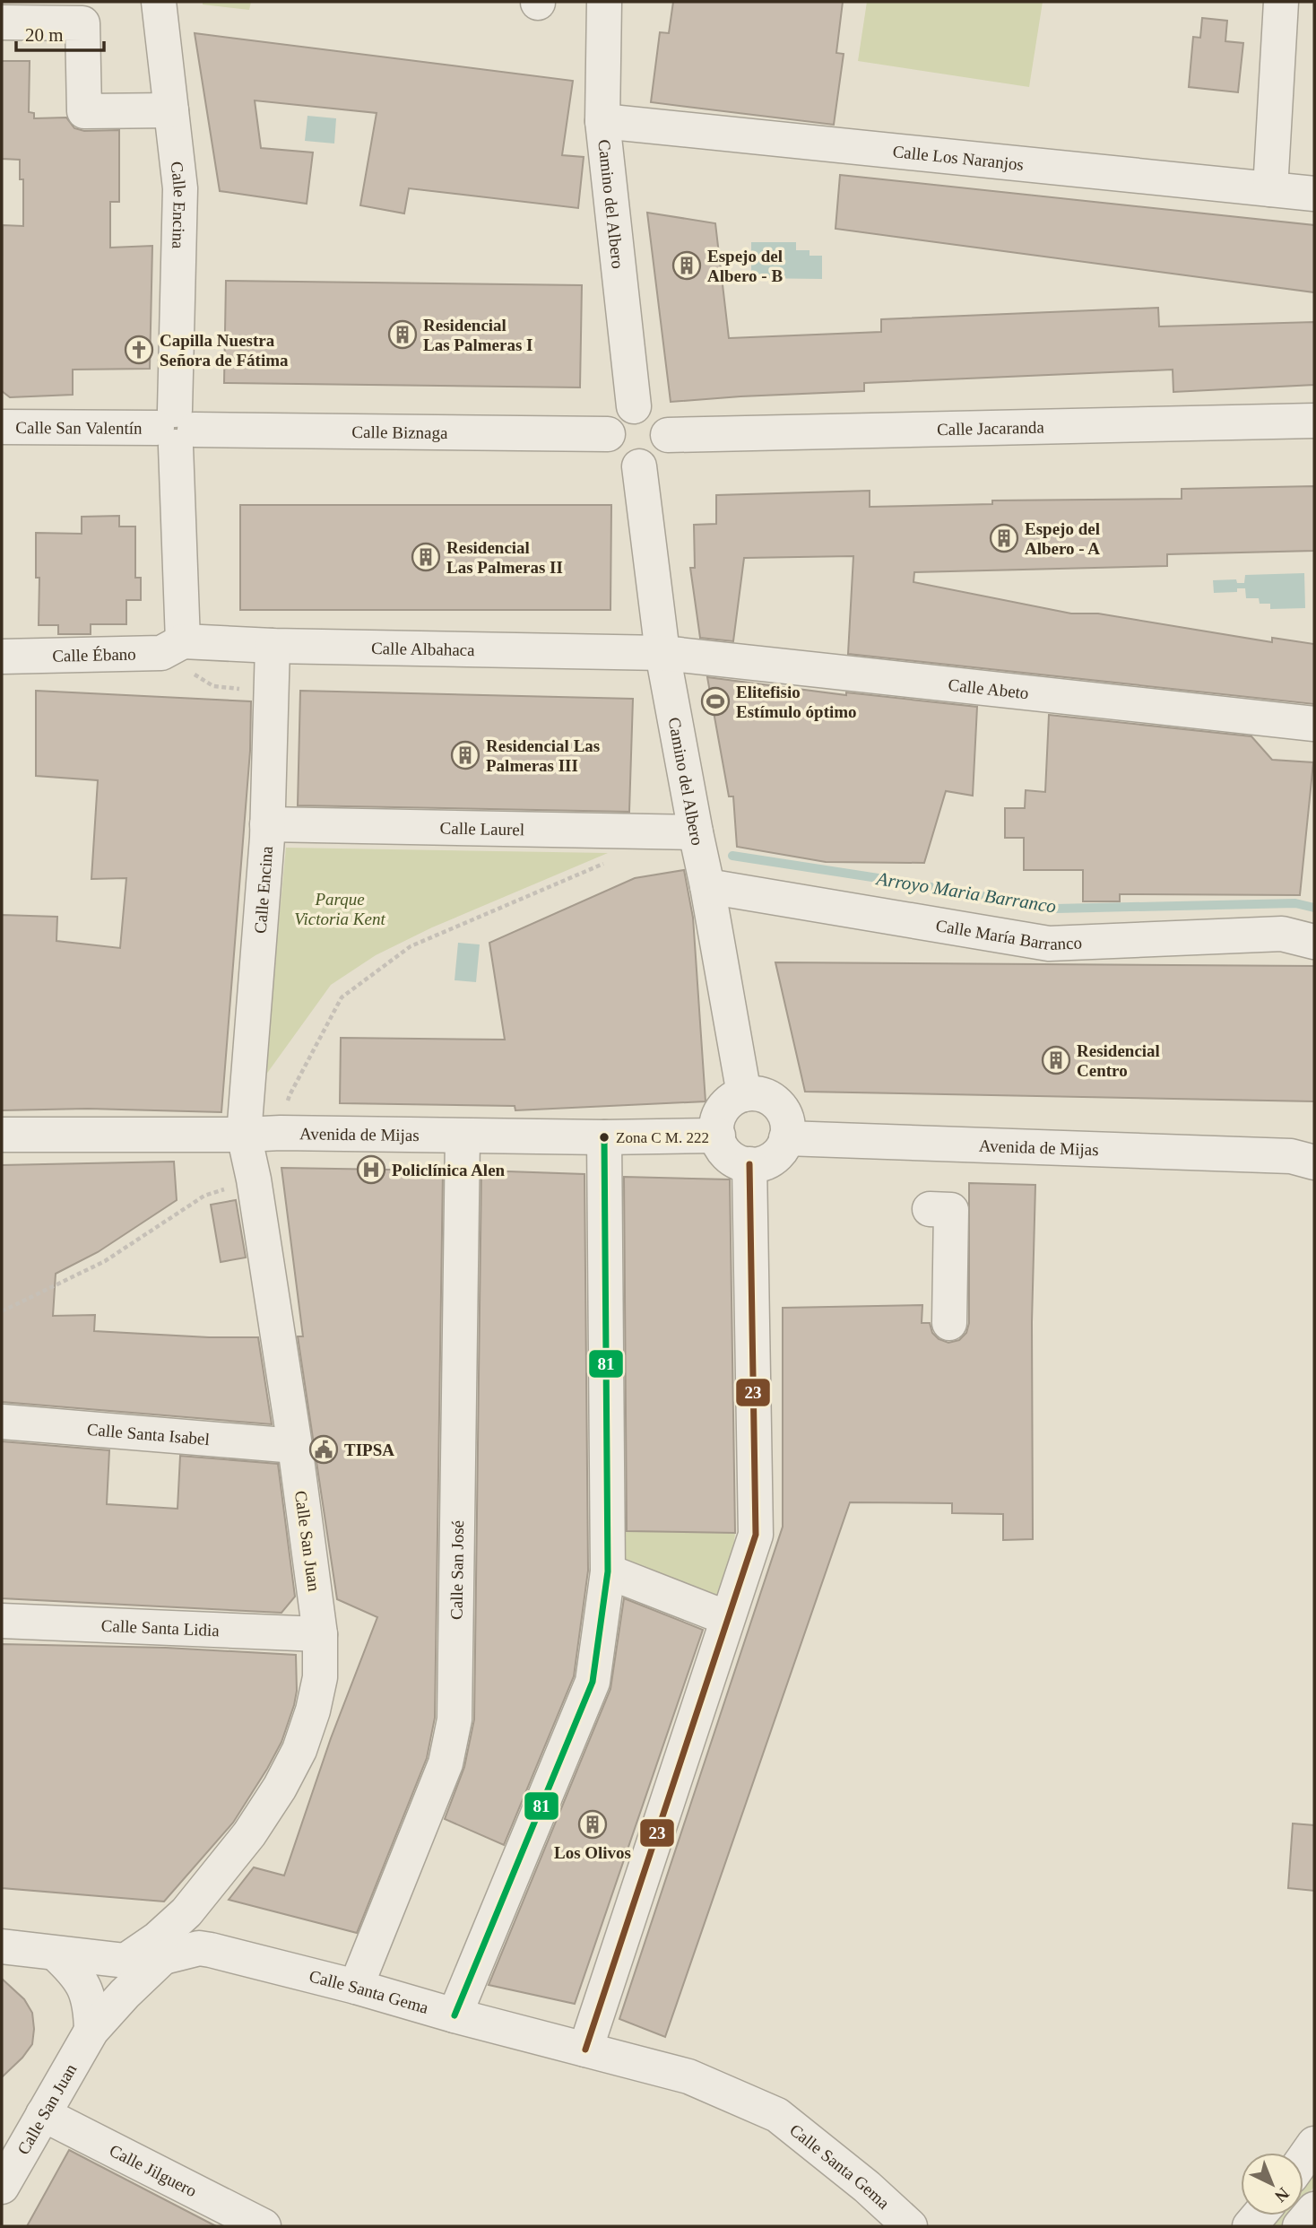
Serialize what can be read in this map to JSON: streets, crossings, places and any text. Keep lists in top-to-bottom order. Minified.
{"streets":{"street":["Calle Los Naranjos","Camino del Albero","Calle Encina","Calle San Valentín","Calle Jacaranda","Calle Biznaga","Calle Albahaca","Calle Ébano","Calle Abeto","Calle Laurel","Calle María Barranco","Avenida de Mijas","Calle Santa Isabel","Calle San Juan","Calle San José","Calle Santa Lidia","Calle Santa Gema","Calle Jilguero"]},"crossings":[["Calle Los Naranjos","Camino del Albero"],["Camino del Albero","Calle Jacaranda"],["Camino del Albero","Calle Biznaga"],["Camino del Albero","Calle Albahaca"],["Camino del Albero","Calle Abeto"],["Camino del Albero","Calle Laurel"],["Camino del Albero","Calle María Barranco"],["Camino del Albero","Avenida de Mijas"],["Calle Encina","Calle San Valentín"],["Calle Encina","Calle Biznaga"],["Calle Encina","Calle Albahaca"],["Calle Encina","Calle Ébano"],["Calle Encina","Calle Laurel"],["Calle Encina","Avenida de Mijas"],["Calle Encina","Calle San Juan"],["Calle San Valentín","Calle Biznaga"],["Calle Jacaranda","Calle Biznaga"],["Calle Albahaca","Calle Ébano"],["Calle Albahaca","Calle Abeto"],["Avenida de Mijas","Calle San Juan"],["Avenida de Mijas","Calle San José"],["Calle Santa Isabel","Calle San Juan"],["Calle San Juan","Calle Santa Lidia"],["Calle San Juan","Calle Santa Gema"],["Calle San Juan","Calle Jilguero"],["Calle San José","Calle Santa Gema"]],"water":["Arroyo Maria Barranco"],"parks":["Parque Victoria Kent"],"places":{"building":["Espejo del Albero - B","Residencial Las Palmeras I","Espejo del Albero - A","Residencial Las Palmeras II","Residencial Las Palmeras III","Residencial Centro","Los Olivos"],"church":["Capilla Nuestra Señora de Fátima"],"sports":["Elitefisio Estímulo óptimo"],"other":["Zona C M. 222"],"hospital":["Policlínica Alen"],"public building":["TIPSA"]},"lines":["transit line 81","transit line 23"],"scale_bar":"20 m","north":"bottom right"}
